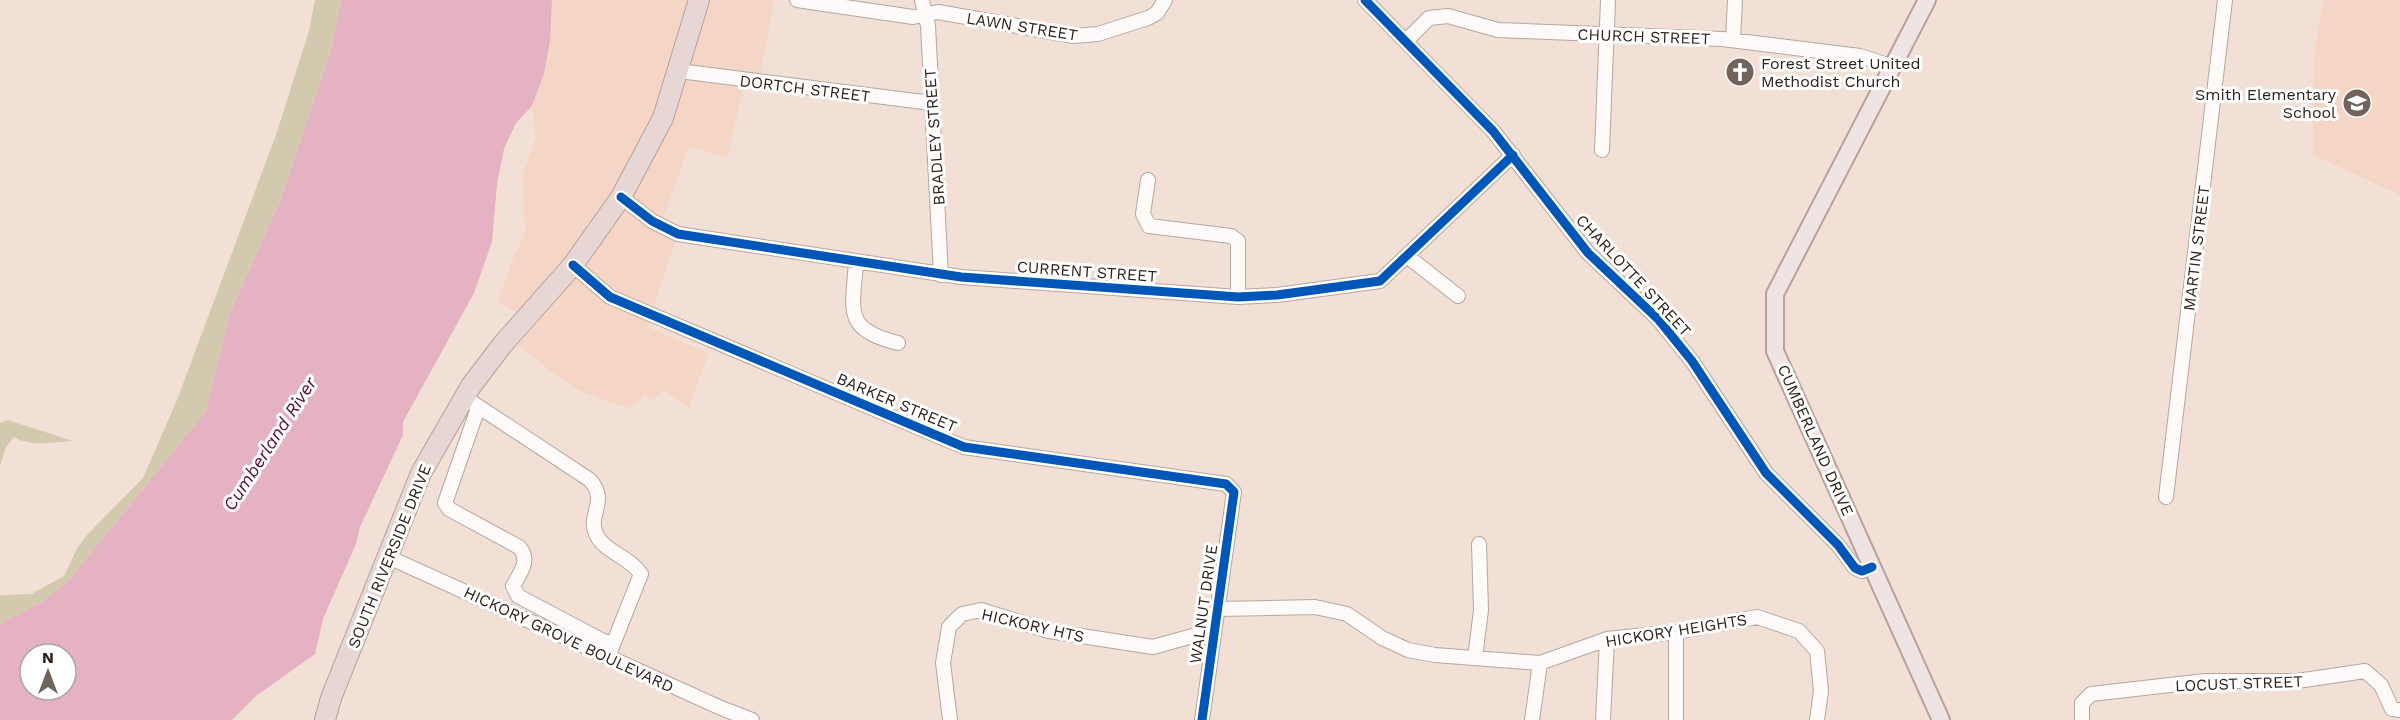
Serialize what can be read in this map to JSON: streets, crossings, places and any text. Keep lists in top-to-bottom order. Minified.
{"streets":{"highway":["SOUTH RIVERSIDE DRIVE"],"main road":["CUMBERLAND DRIVE"],"street":["LAWN STREET","CHURCH STREET","DORTCH STREET","BRADLEY STREET","MARTIN STREET","CURRENT STREET","CHARLOTTE STREET","BARKER STREET","WALNUT DRIVE","HICKORY HTS","HICKORY HEIGHTS","HICKORY GROVE BOULEVARD","LOCUST STREET"]},"crossings":[["LAWN STREET","BRADLEY STREET"],["CHURCH STREET","CHARLOTTE STREET"],["CHURCH STREET","CUMBERLAND DRIVE"],["DORTCH STREET","BRADLEY STREET"],["DORTCH STREET","SOUTH RIVERSIDE DRIVE"],["BRADLEY STREET","CURRENT STREET"],["CURRENT STREET","CHARLOTTE STREET"],["CURRENT STREET","SOUTH RIVERSIDE DRIVE"],["CHARLOTTE STREET","CUMBERLAND DRIVE"],["BARKER STREET","SOUTH RIVERSIDE DRIVE"],["BARKER STREET","WALNUT DRIVE"],["SOUTH RIVERSIDE DRIVE","HICKORY GROVE BOULEVARD"],["WALNUT DRIVE","HICKORY HTS"],["WALNUT DRIVE","HICKORY HEIGHTS"]],"water":["Cumberland River"],"places":{"church":["Forest Street United Methodist Church"],"school or university":["Smith Elementary School"]},"north":"top"}
